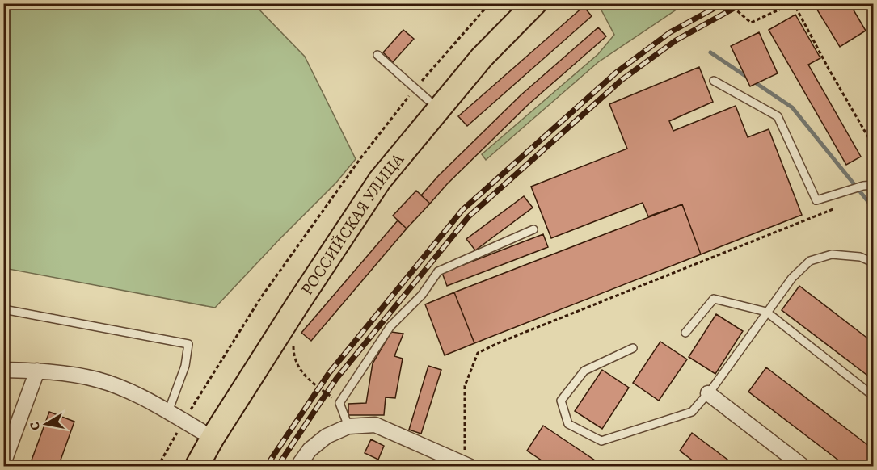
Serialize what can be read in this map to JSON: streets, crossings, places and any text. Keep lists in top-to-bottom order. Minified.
{"streets":{"main road":["РОССИЙСКАЯ УЛИЦА"]},"north":"left"}
